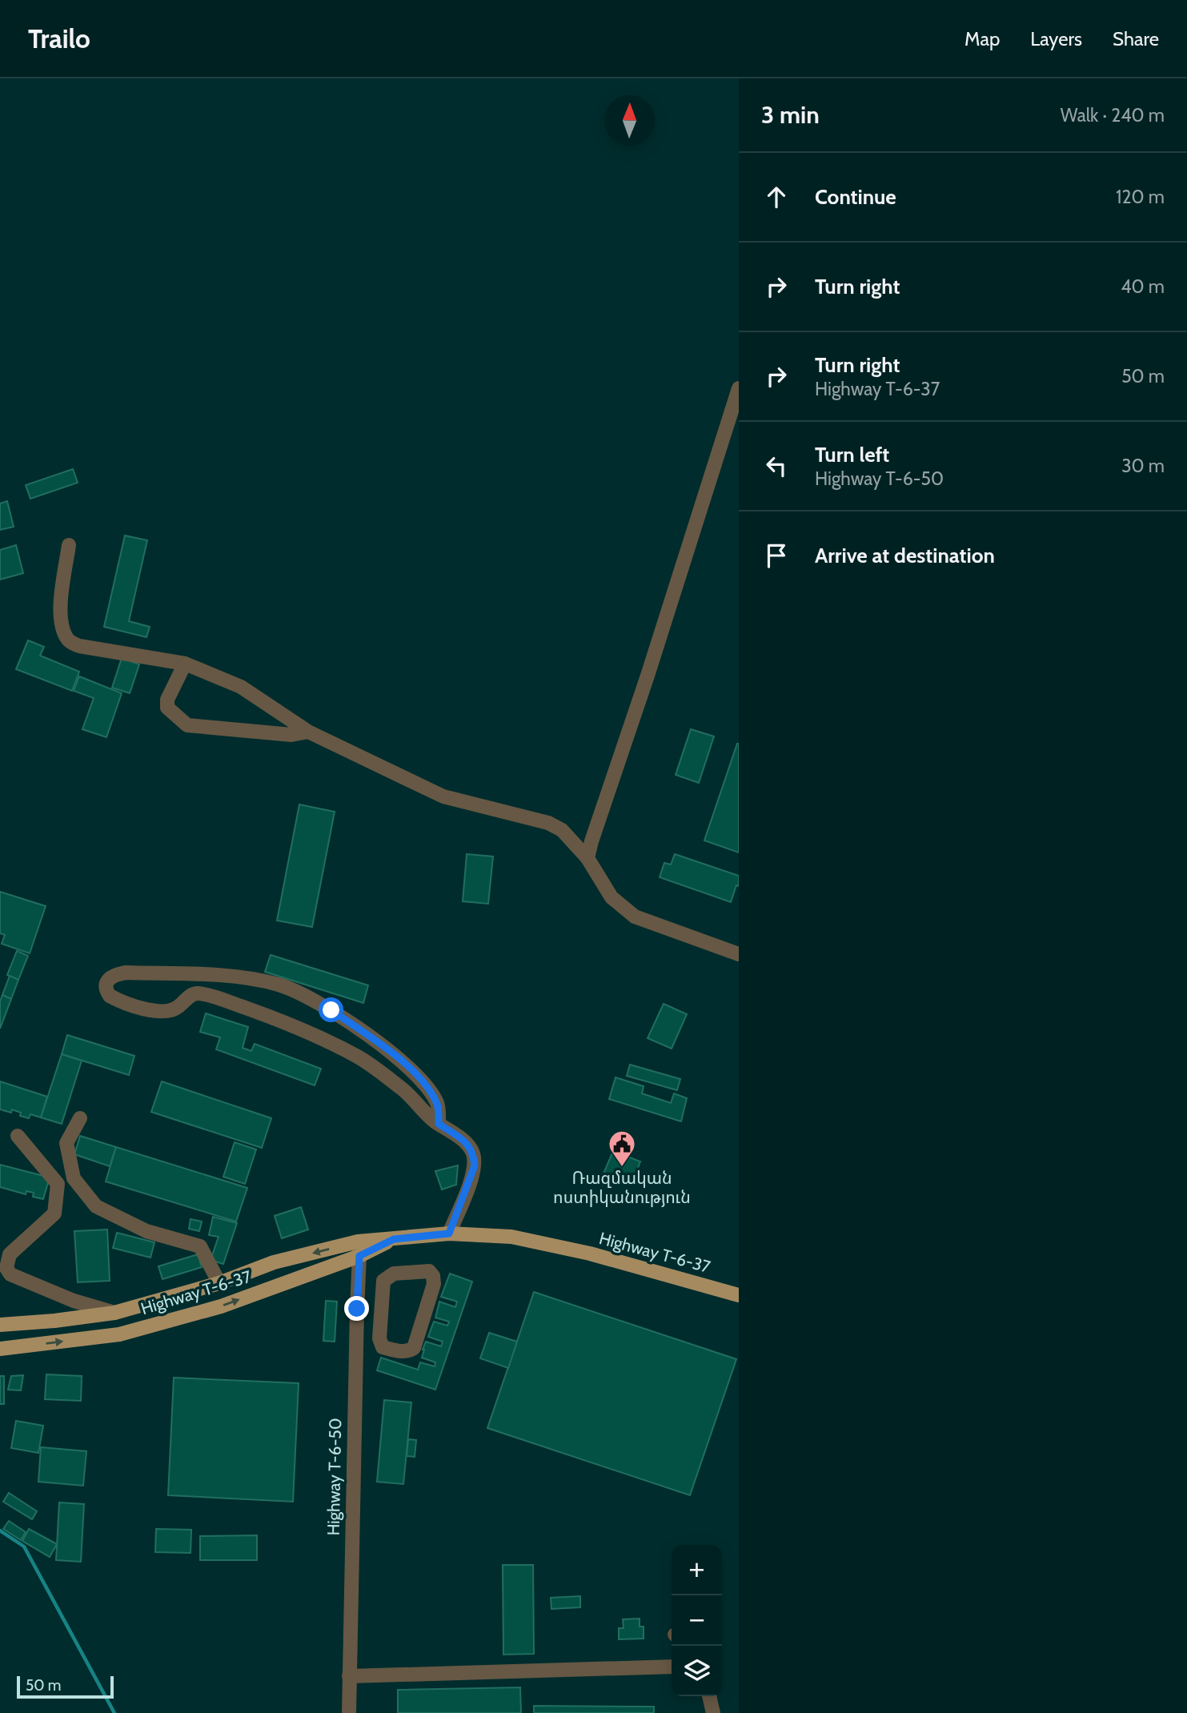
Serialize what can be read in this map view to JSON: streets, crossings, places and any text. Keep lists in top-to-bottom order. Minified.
{"streets":{"main road":["Highway T-6-37"],"street":["Highway T-6-50"]},"crossings":[["Highway T-6-37","Highway T-6-50"]],"places":{"public building":["Ռազմական ոստիկանություն"]},"scale_bar":"50 m","north":"top","page":{"header":"Trailo","nav":["Map","Layers","Share"],"heading":["3 min","Walk · 240 m"],"list":[["Continue","120 m"],["Turn right","40 m"],["Turn right","Highway T-6-37","50 m"],["Turn left","Highway T-6-50","30 m"],"Arrive at destination"],"map_buttons":["+","−"],"scale":"50 m"}}
